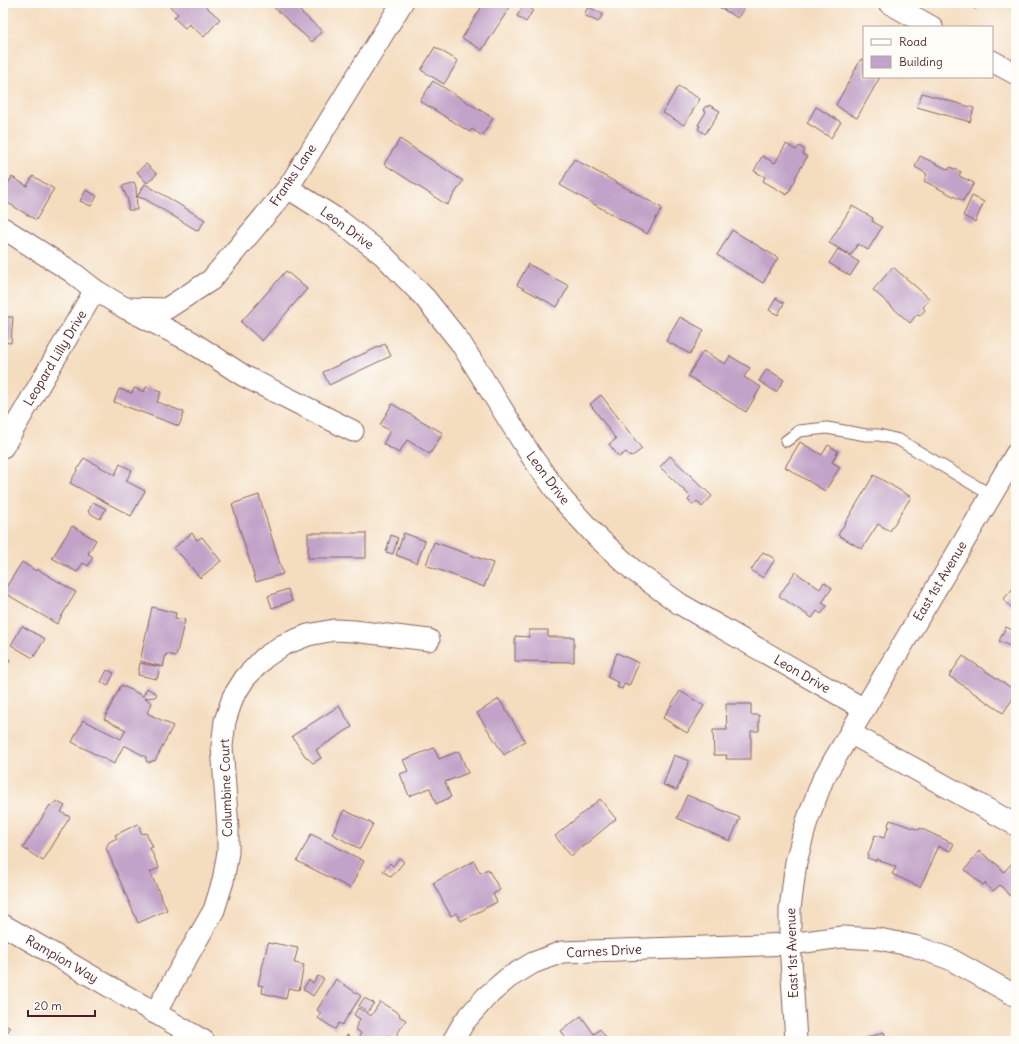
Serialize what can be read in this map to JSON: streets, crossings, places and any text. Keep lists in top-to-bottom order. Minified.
{"streets":{"street":["Franks Lane","Leon Drive","Leopard Lilly Drive","East 1st Avenue","Columbine Court","Carnes Drive","Rampion Way"]},"crossings":[["Franks Lane","Leon Drive"],["Leon Drive","East 1st Avenue"],["East 1st Avenue","Carnes Drive"],["Columbine Court","Rampion Way"]],"legend":["Road","Building"],"scale_bar":"20 m"}
